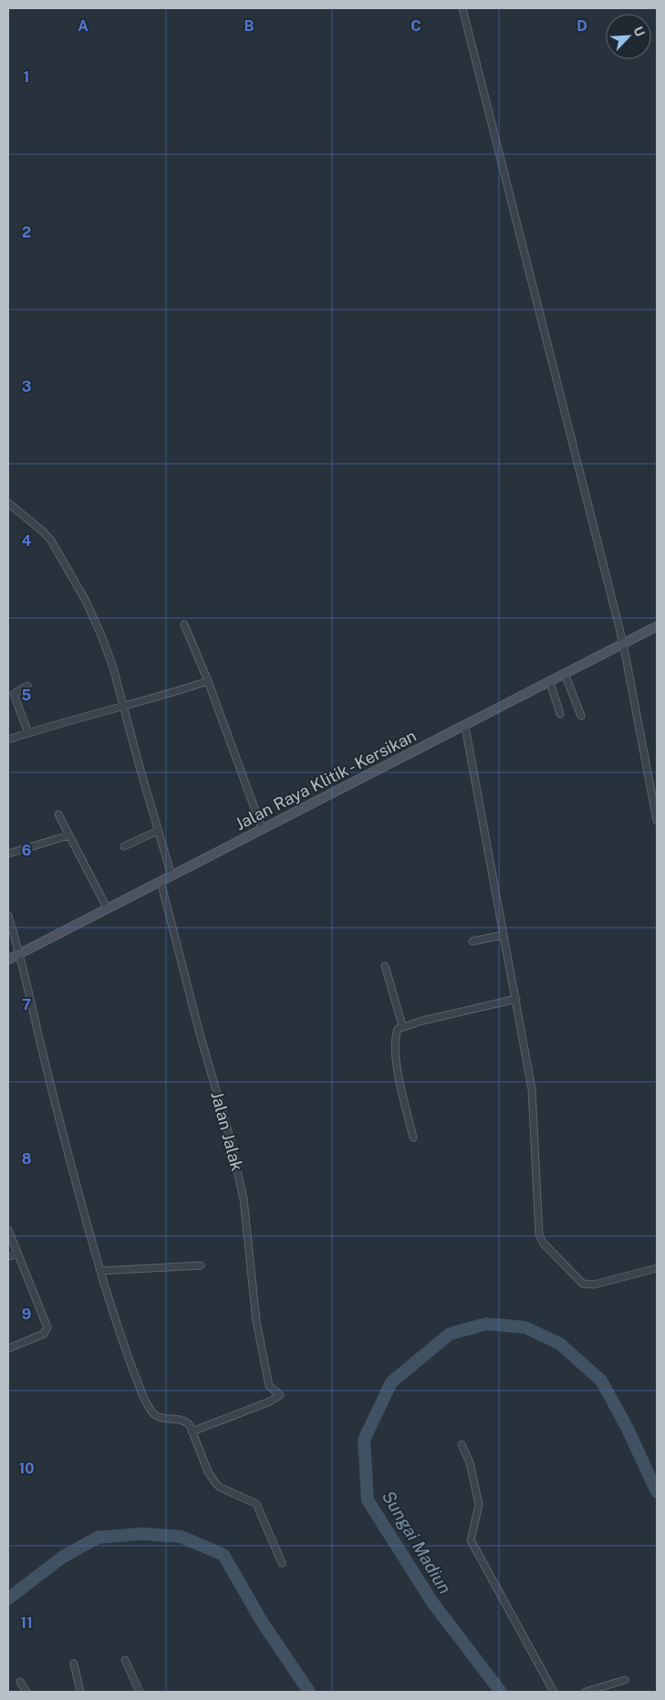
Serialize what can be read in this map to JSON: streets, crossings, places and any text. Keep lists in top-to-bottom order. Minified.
{"streets":{"street":["Jalan Raya Klitik - Kersikan","Jalan Jalak"]},"crossings":[["Jalan Raya Klitik - Kersikan","Jalan Jalak"]],"water":["Sungai Madiun"],"north":"top right","grid":{"columns":["A","B","C","D"],"rows":["1","2","3","4","5","6","7","8","9","10","11"]}}
